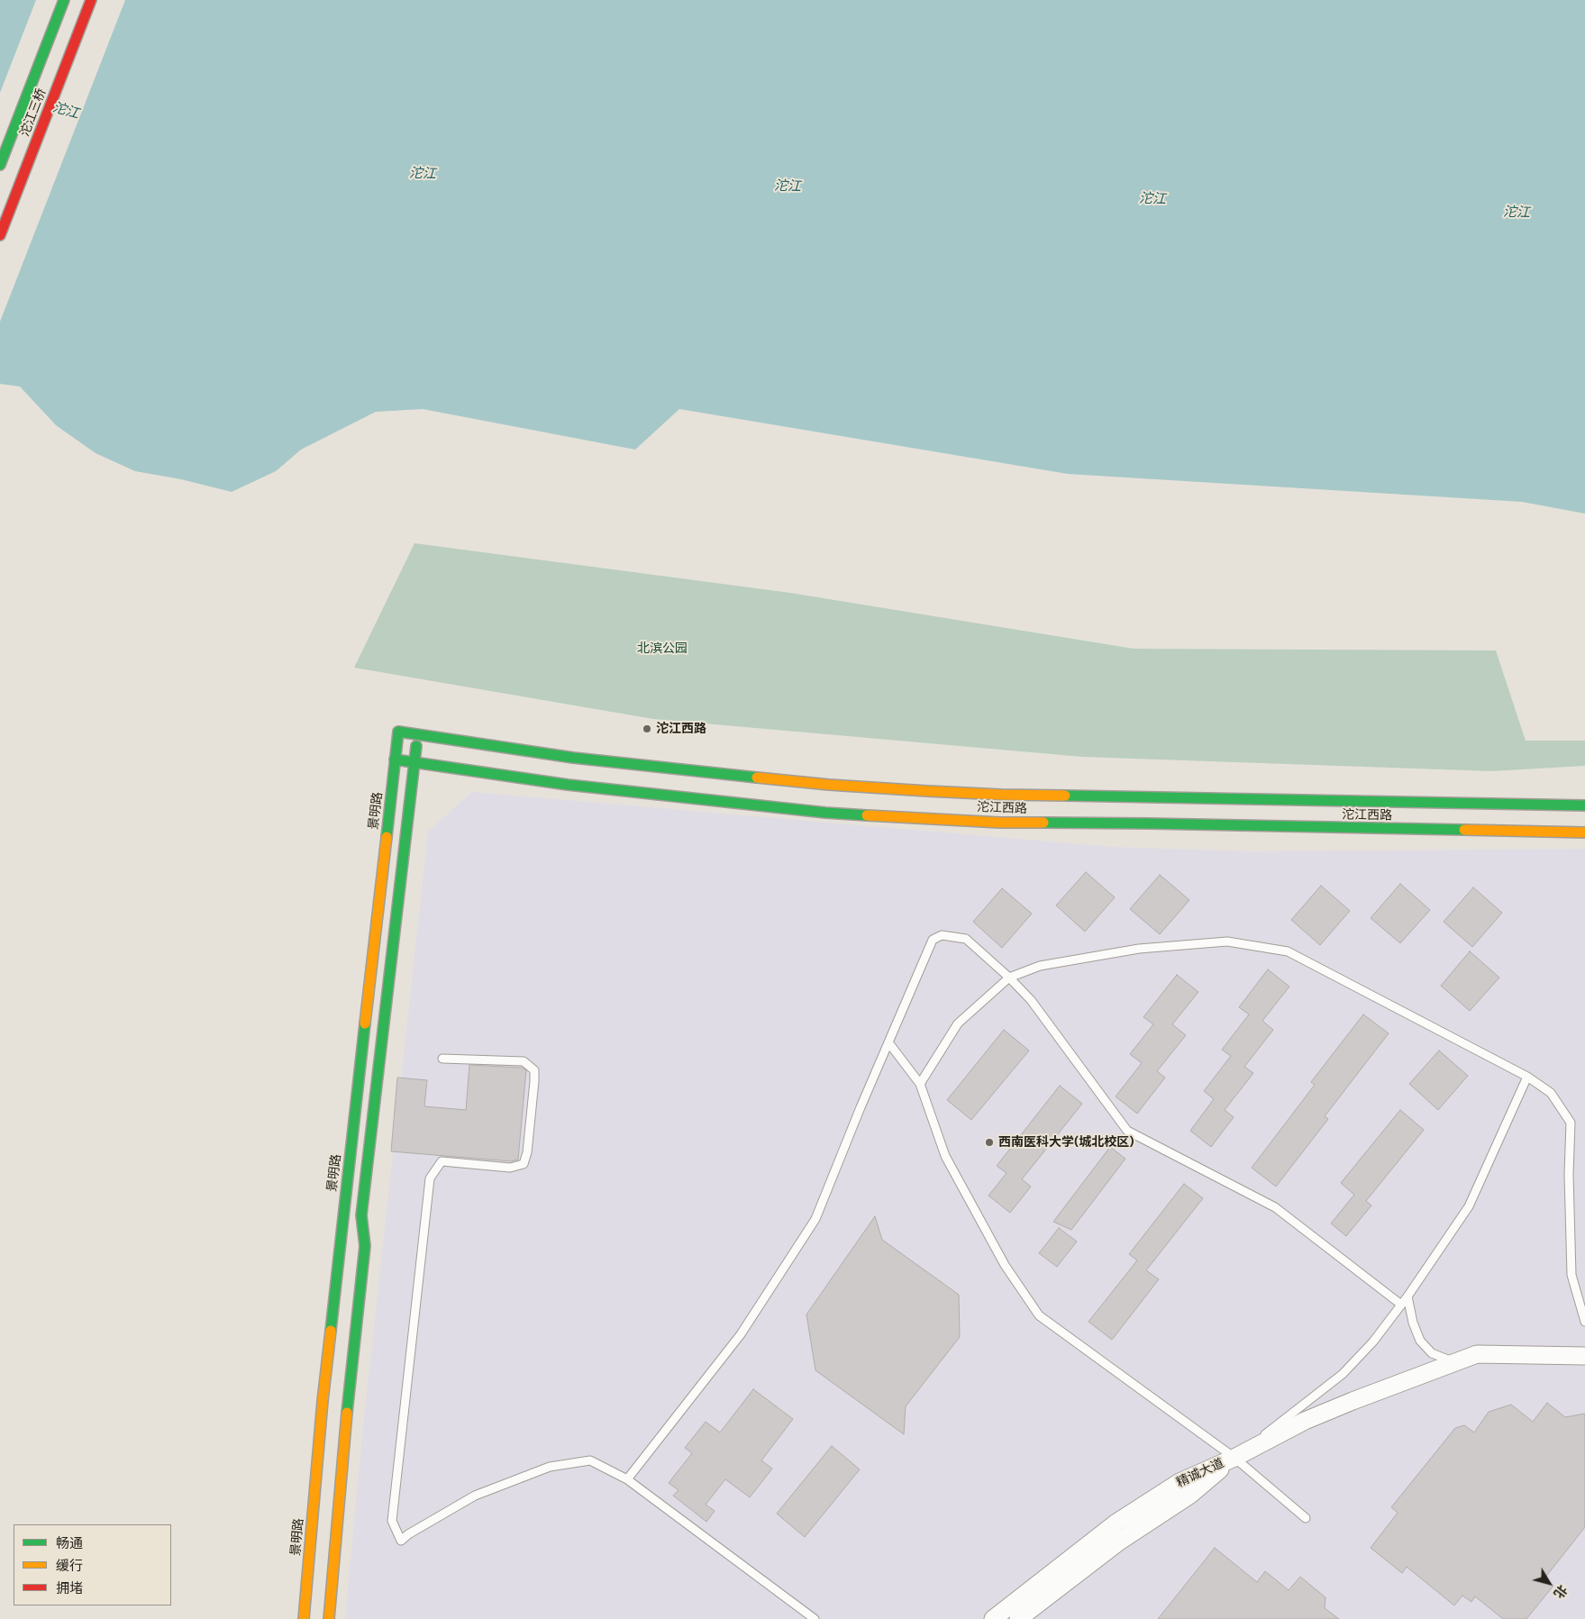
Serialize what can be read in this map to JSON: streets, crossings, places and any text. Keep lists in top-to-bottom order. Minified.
{"streets":{"main road":["沱江三桥","沱江西路","景明路"],"street":["精诚大道"]},"crossings":[["沱江西路","景明路"]],"water":["沱江"],"parks":["北滨公园"],"places":["沱江西路","西南医科大学(城北校区)"],"legend":["畅通","缓行","拥堵"],"north":"bottom right"}
